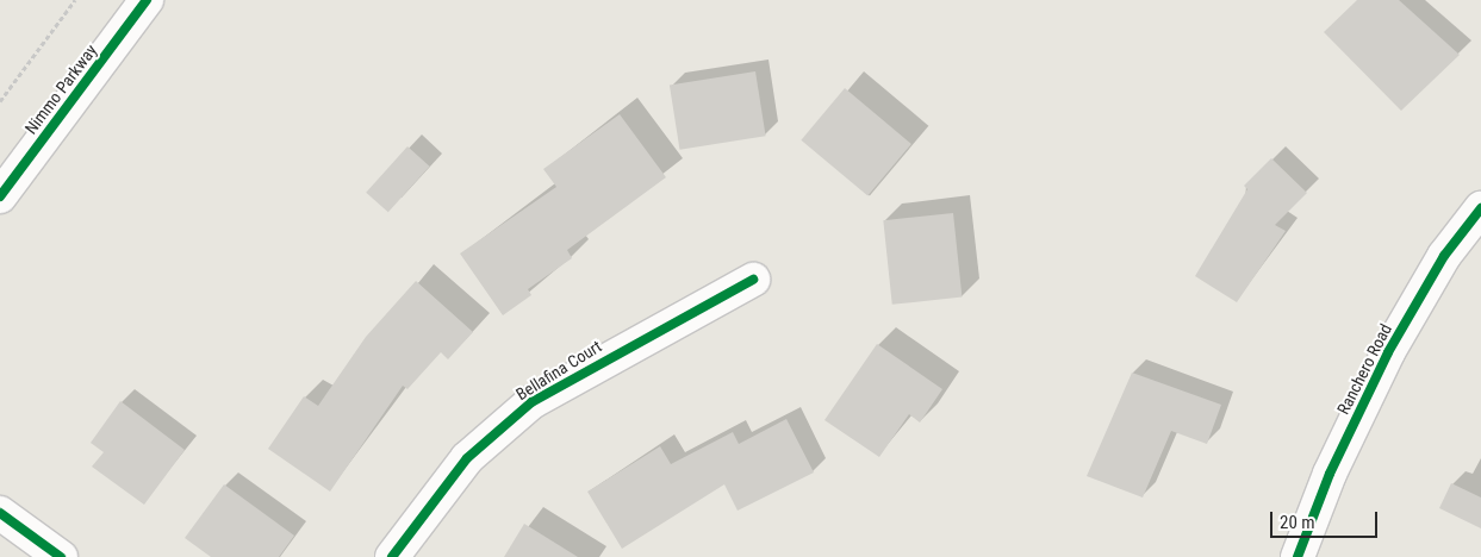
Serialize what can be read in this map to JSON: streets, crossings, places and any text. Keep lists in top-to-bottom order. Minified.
{"streets":{"street":["Nimmo Parkway","Ranchero Road","Bellafina Court"]},"scale_bar":"20 m"}
